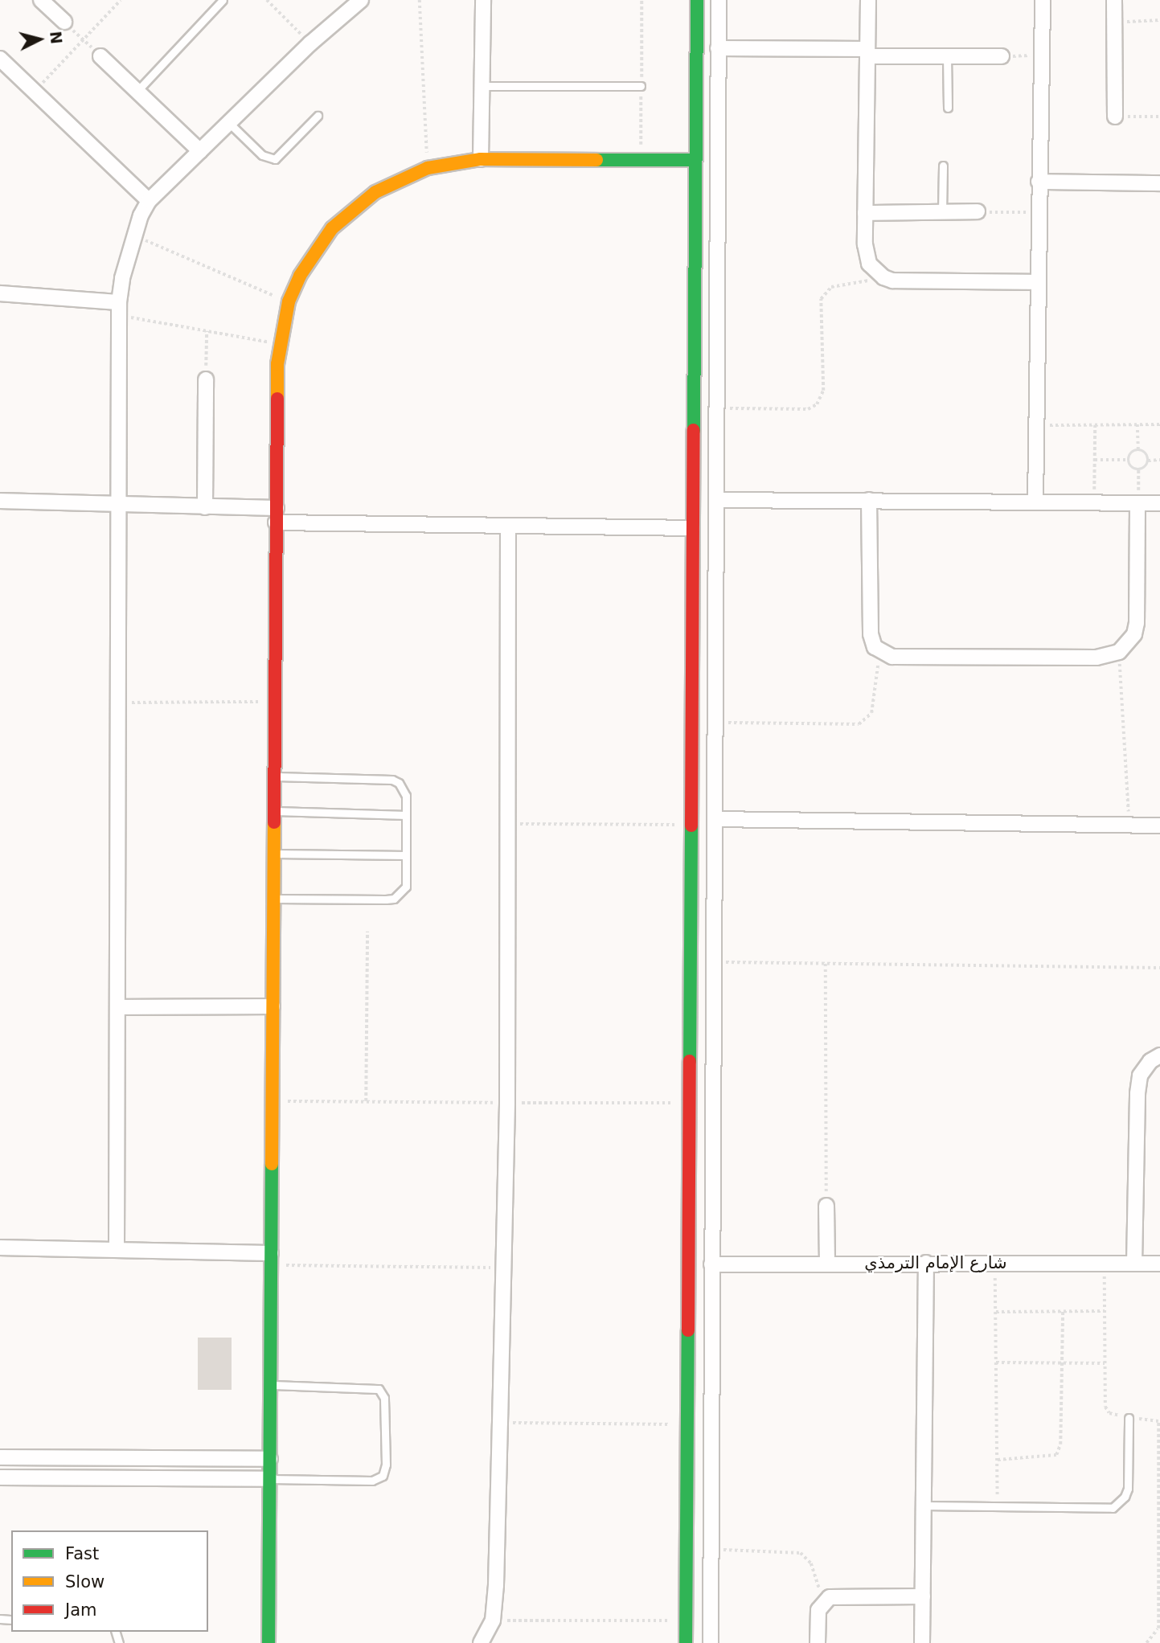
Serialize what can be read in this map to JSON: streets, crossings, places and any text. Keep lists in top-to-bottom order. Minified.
{"streets":{"street":["شارع الإمام الترمذي"]},"legend":["Fast","Slow","Jam"],"north":"right"}
